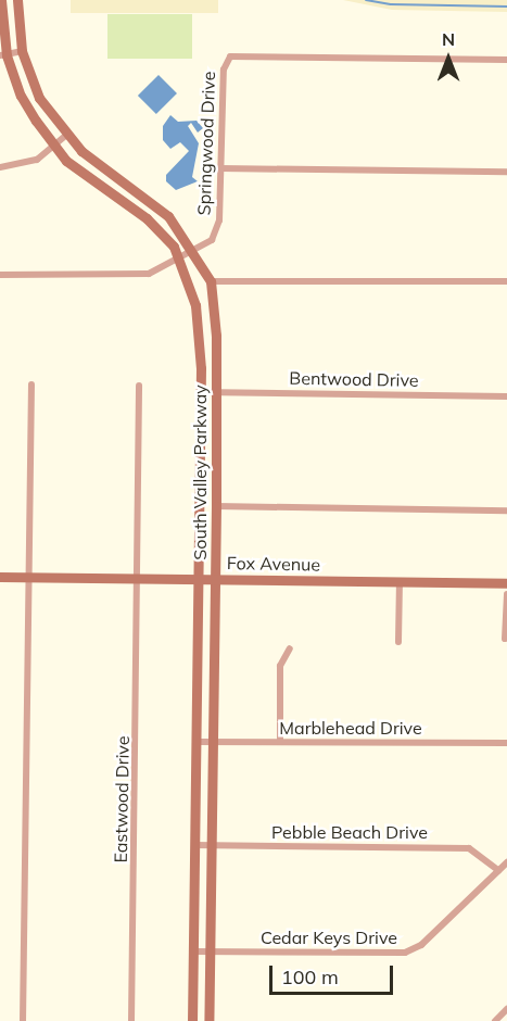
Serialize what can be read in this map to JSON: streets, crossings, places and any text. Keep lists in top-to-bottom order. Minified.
{"streets":{"main road":["South Valley Parkway","Fox Avenue"],"street":["Springwood Drive","Bentwood Drive","Marblehead Drive","Eastwood Drive","Pebble Beach Drive","Cedar Keys Drive"]},"crossings":[["Springwood Drive","South Valley Parkway"],["Bentwood Drive","South Valley Parkway"],["South Valley Parkway","Fox Avenue"],["South Valley Parkway","Marblehead Drive"],["South Valley Parkway","Pebble Beach Drive"],["South Valley Parkway","Cedar Keys Drive"],["Fox Avenue","Eastwood Drive"],["Pebble Beach Drive","Cedar Keys Drive"]],"scale_bar":"100 m","north":"top"}
